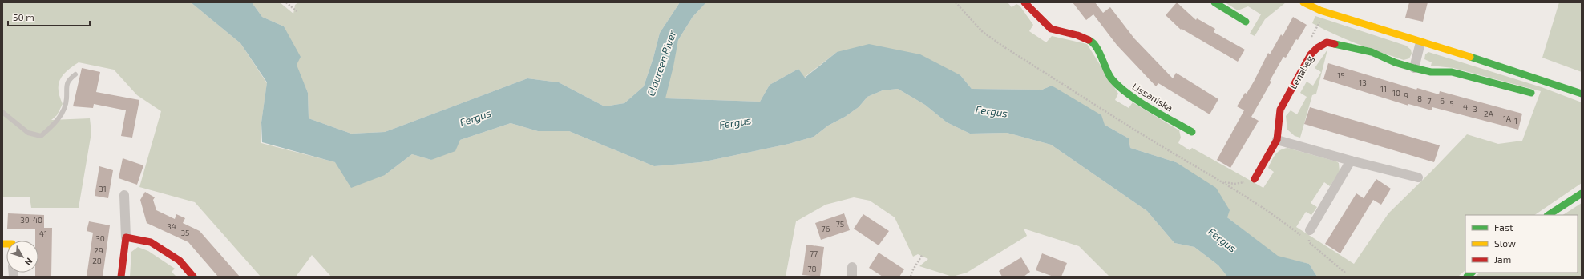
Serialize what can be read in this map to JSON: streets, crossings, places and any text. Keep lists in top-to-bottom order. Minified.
{"streets":{"street":["Lenabeg","Lissaniska"]},"water":["Claureen River","Fergus"],"house_numbers":["15","13","11","10","9","8","7","6","5","4","3","2A","1A","1","31","39","40","75","34","76","35","41","30","29","77","28","78"],"legend":["Fast","Slow","Jam"],"scale_bar":"50 m","north":"bottom right"}
